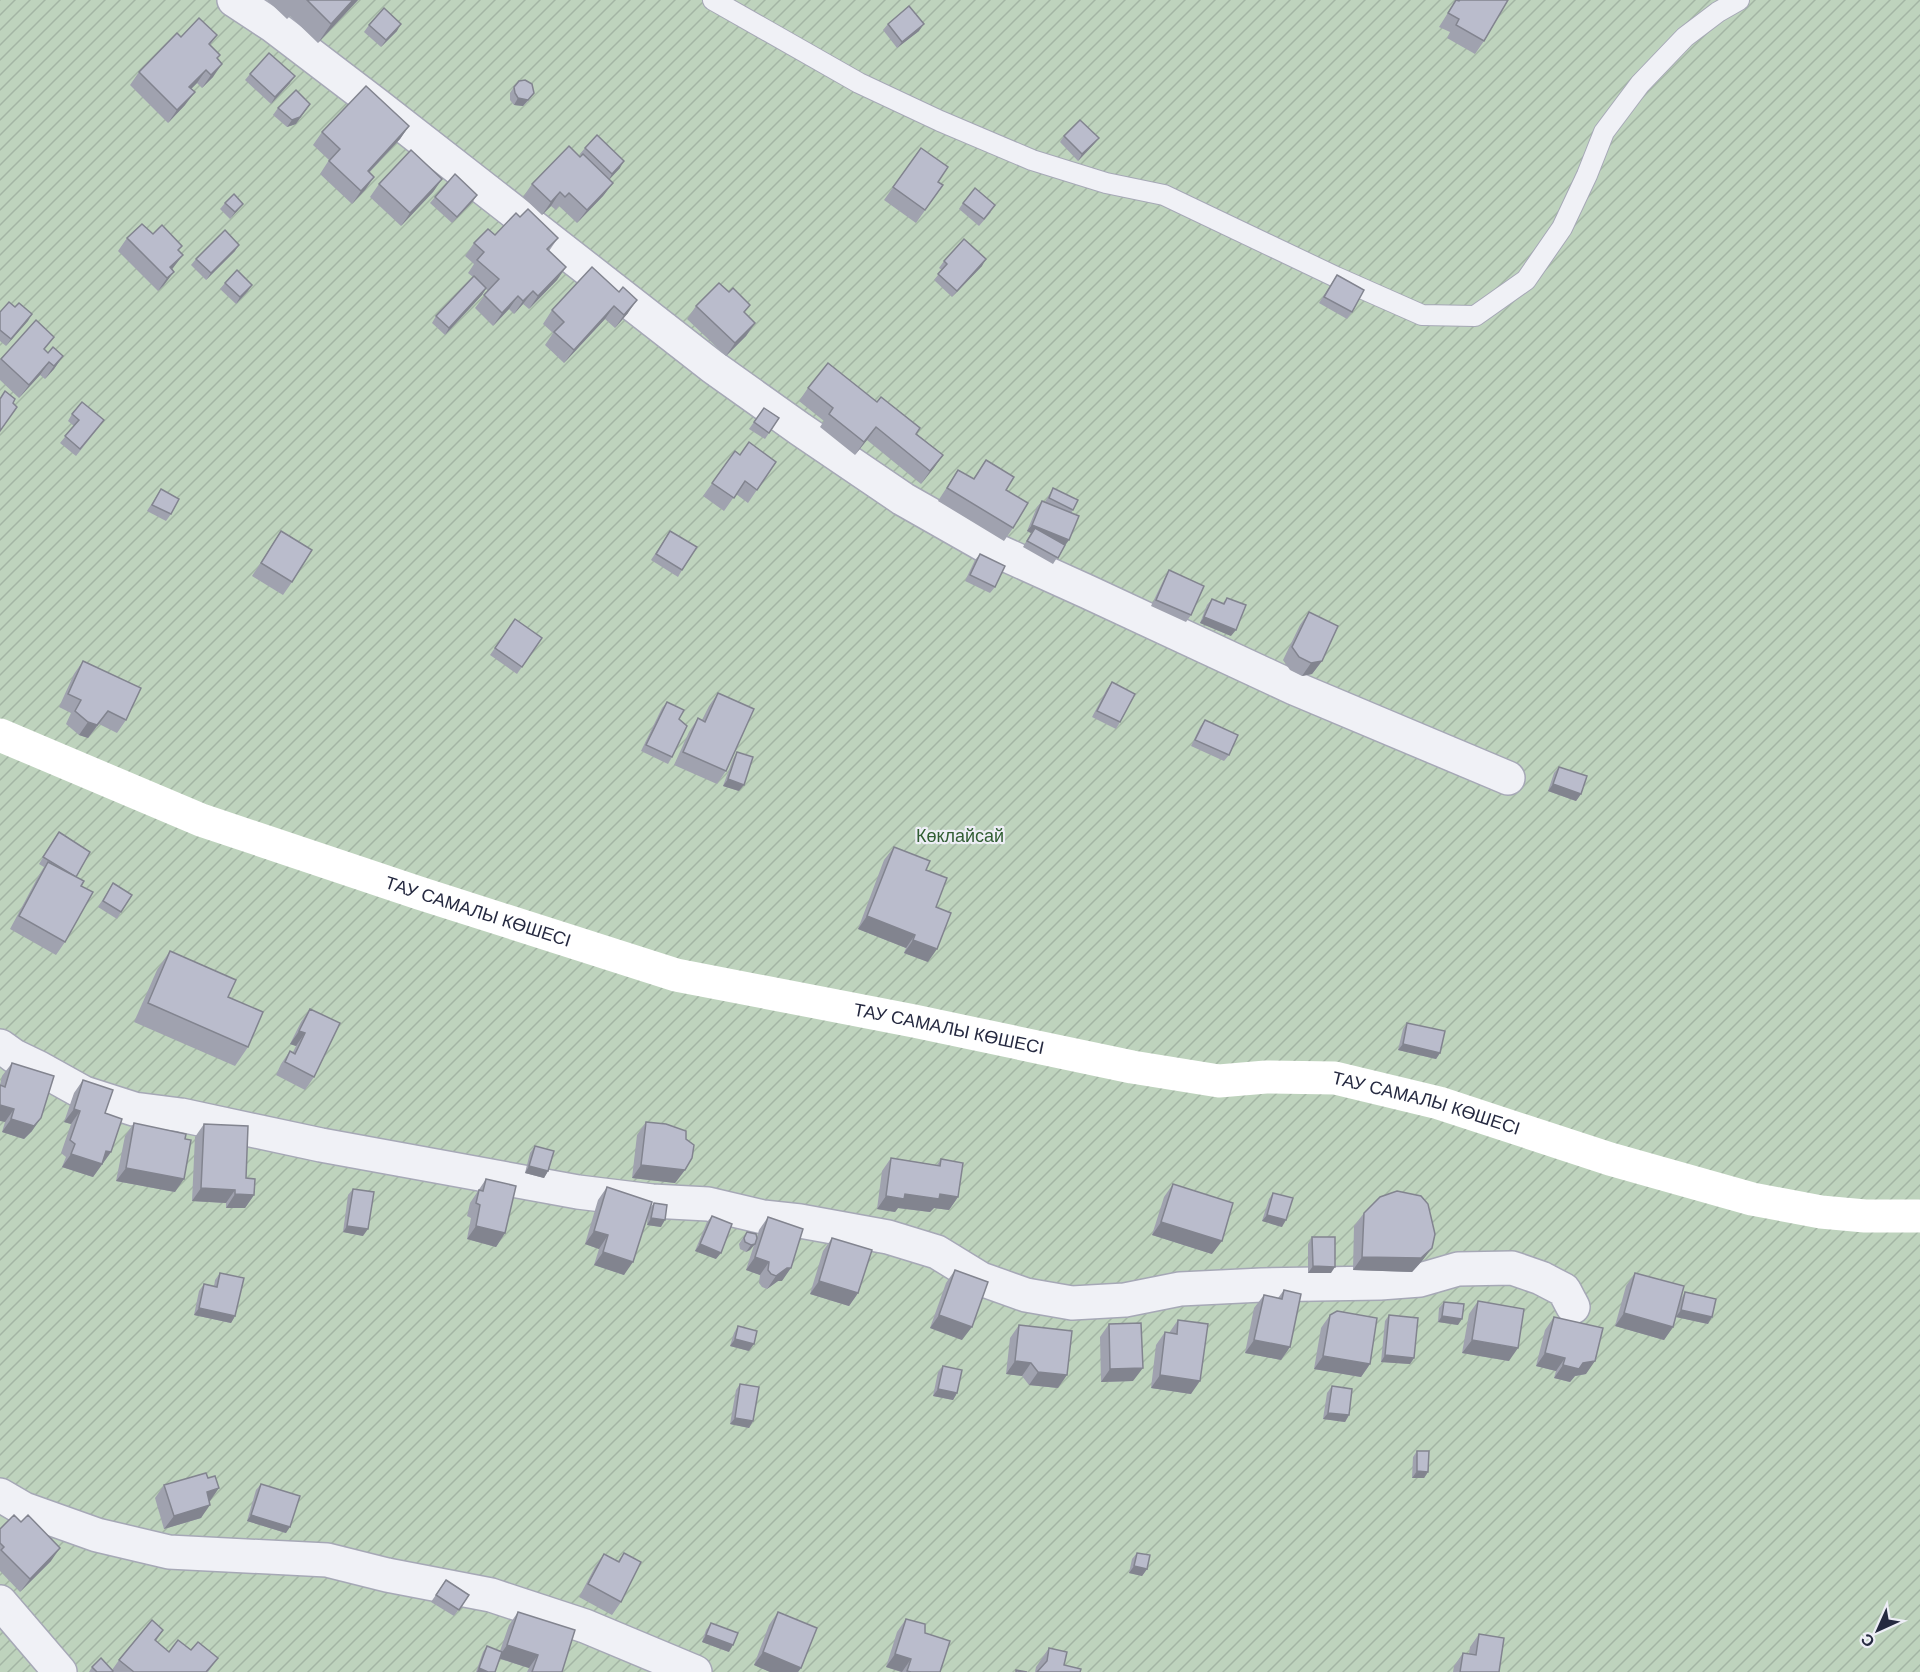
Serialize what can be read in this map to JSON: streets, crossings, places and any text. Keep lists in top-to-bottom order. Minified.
{"streets":{"street":["ТАУ САМАЛЫ КӨШЕСІ"]},"parks":["Көклайсай"],"north":"bottom left"}
